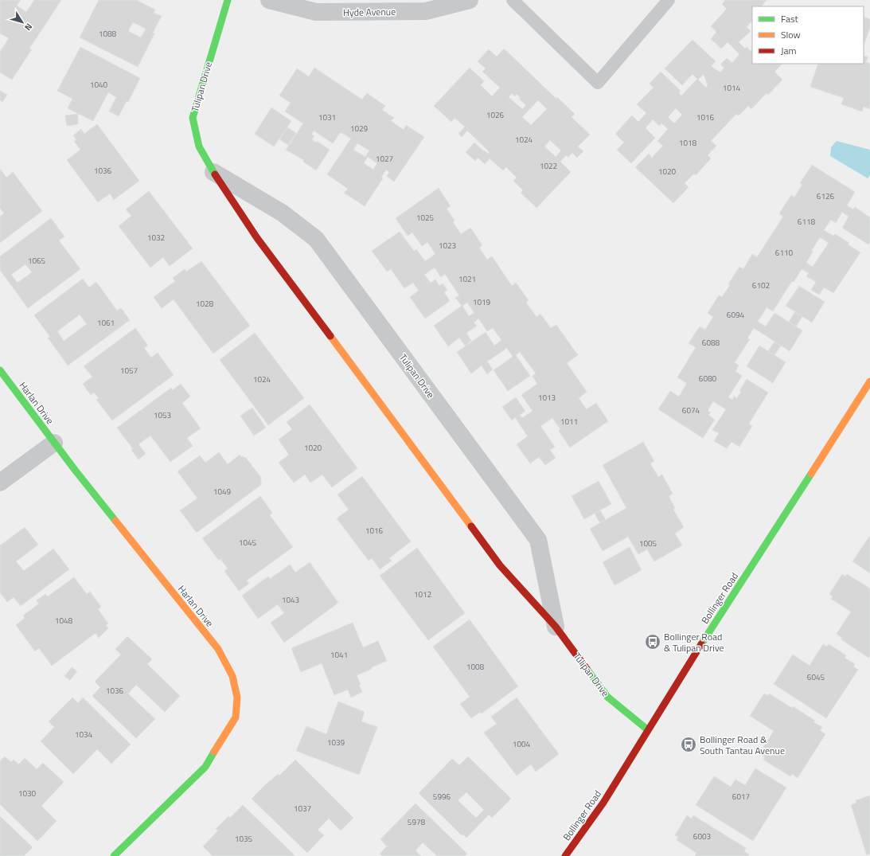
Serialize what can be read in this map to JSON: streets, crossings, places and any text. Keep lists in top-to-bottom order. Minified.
{"streets":{"street":["Hyde Avenue","Tulipan Drive","Harlan Drive","Bollinger Road"]},"crossings":[["Tulipan Drive","Bollinger Road"]],"places":{"bus stop":["Bollinger Road & Tulipan Drive","Bollinger Road & South Tantau Avenue"]},"house_numbers":["1088","1040","1014","1026","1031","1016","1029","1024","1018","1027","1022","1036","1020","6126","1025","6118","1032","1023","6110","1065","1021","6102","1019","1028","6094","1061","6088","1057","6080","1024","1013","6074","1053","1011","1020","1049","1016","1045","1005","1012","1043","1048","1041","1008","6045","1036","1034","1039","1004","1030","5996","6017","1037","5978","6003","1035"],"legend":["Fast","Slow","Jam"],"north":"bottom right"}
